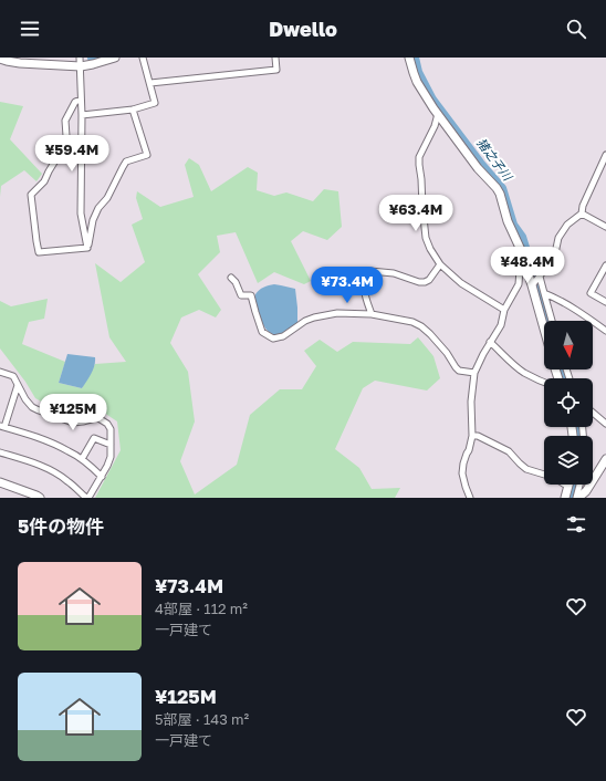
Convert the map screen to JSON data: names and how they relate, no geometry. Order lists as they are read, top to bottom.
{
  "water": ["猪之子川"],
  "north": "bottom",
  "page": {
    "header": "Dwello",
    "price": [
      "¥59.4M",
      "¥63.4M",
      "¥48.4M",
      "¥73.4M",
      "¥125M"
    ],
    "heading": "5件の物件",
    "list": [
      {
        "name": "¥73.4M",
        "note": "4部屋 · 112 m² · 一戸建て"
      },
      {
        "name": "¥125M",
        "note": "5部屋 · 143 m² · 一戸建て"
      }
    ]
  }
}
